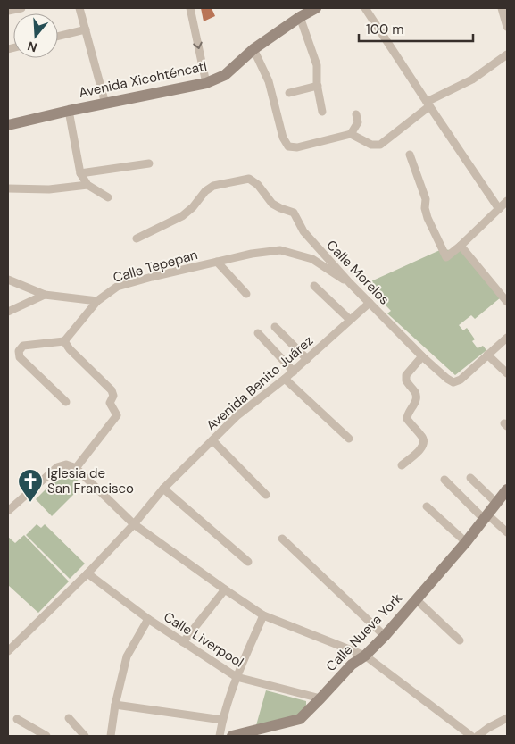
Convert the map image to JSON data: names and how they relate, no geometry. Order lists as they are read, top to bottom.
{
  "streets": {
    "street": [
      "Avenida Xicohténcatl",
      "Calle Tepepan",
      "Calle Morelos",
      "Avenida Benito Juárez",
      "Calle Nueva York",
      "Calle Liverpool"
    ]
  },
  "crossings": [
    ["Calle Tepepan", "Calle Morelos"],
    ["Calle Morelos", "Avenida Benito Juárez"],
    ["Avenida Benito Juárez", "Calle Liverpool"],
    ["Calle Nueva York", "Calle Liverpool"]
  ],
  "places": {
    "church": ["Iglesia de San Francisco"]
  },
  "scale_bar": "100 m",
  "north": "bottom"
}
